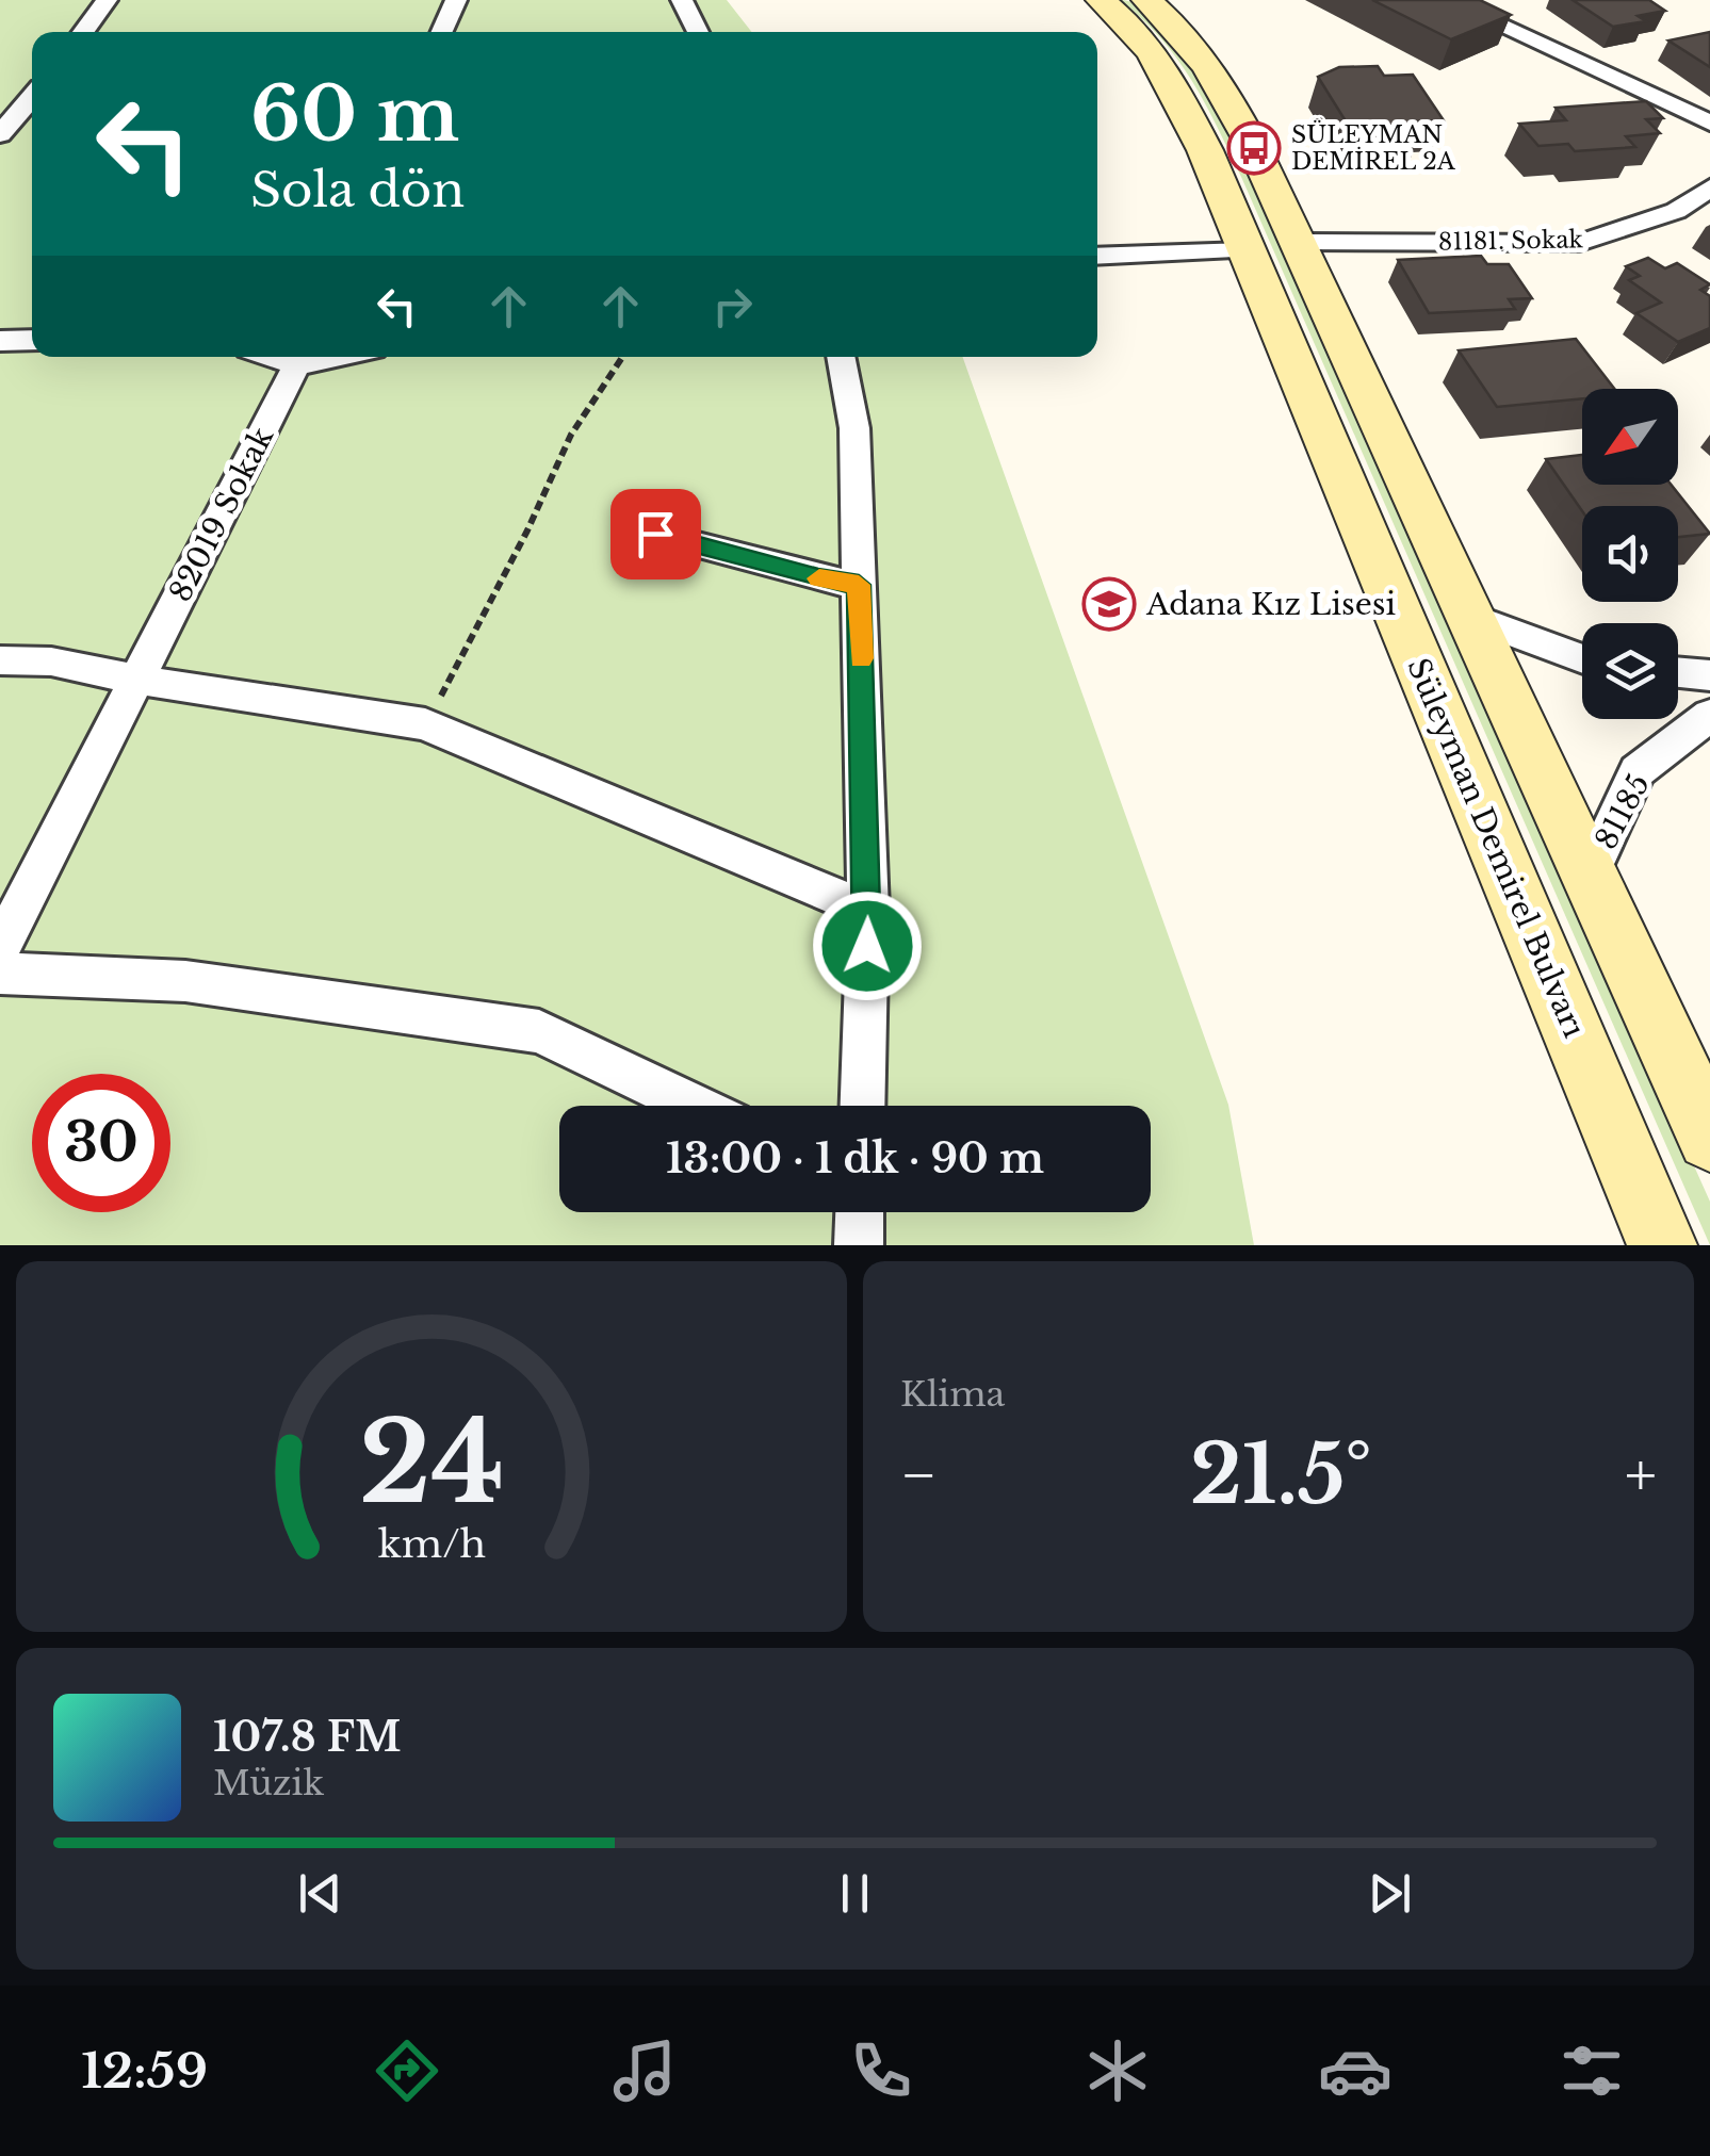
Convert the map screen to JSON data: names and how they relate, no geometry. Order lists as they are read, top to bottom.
{
  "streets": {
    "main road": ["Süleyman Demirel Bulvarı"],
    "street": ["81181. Sokak", "82019 Sokak", "81185"]
  },
  "places": {
    "bus stop": ["SÜLEYMAN DEMİREL 2A"],
    "school or university": ["Adana Kız Lisesi"]
  },
  "north": "bottom left",
  "page": {
    "turn": ["60 m", "Sola dön"],
    "limit": "30",
    "trip": "13:00 · 1 dk · 90 m",
    "tile": "Klima",
    "heat": ["−", "21.5°", "+"],
    "song": ["107.8 FM", "Müzik"],
    "tabs": "12:59",
    "gauge": ["24", "km/h"]
  }
}
